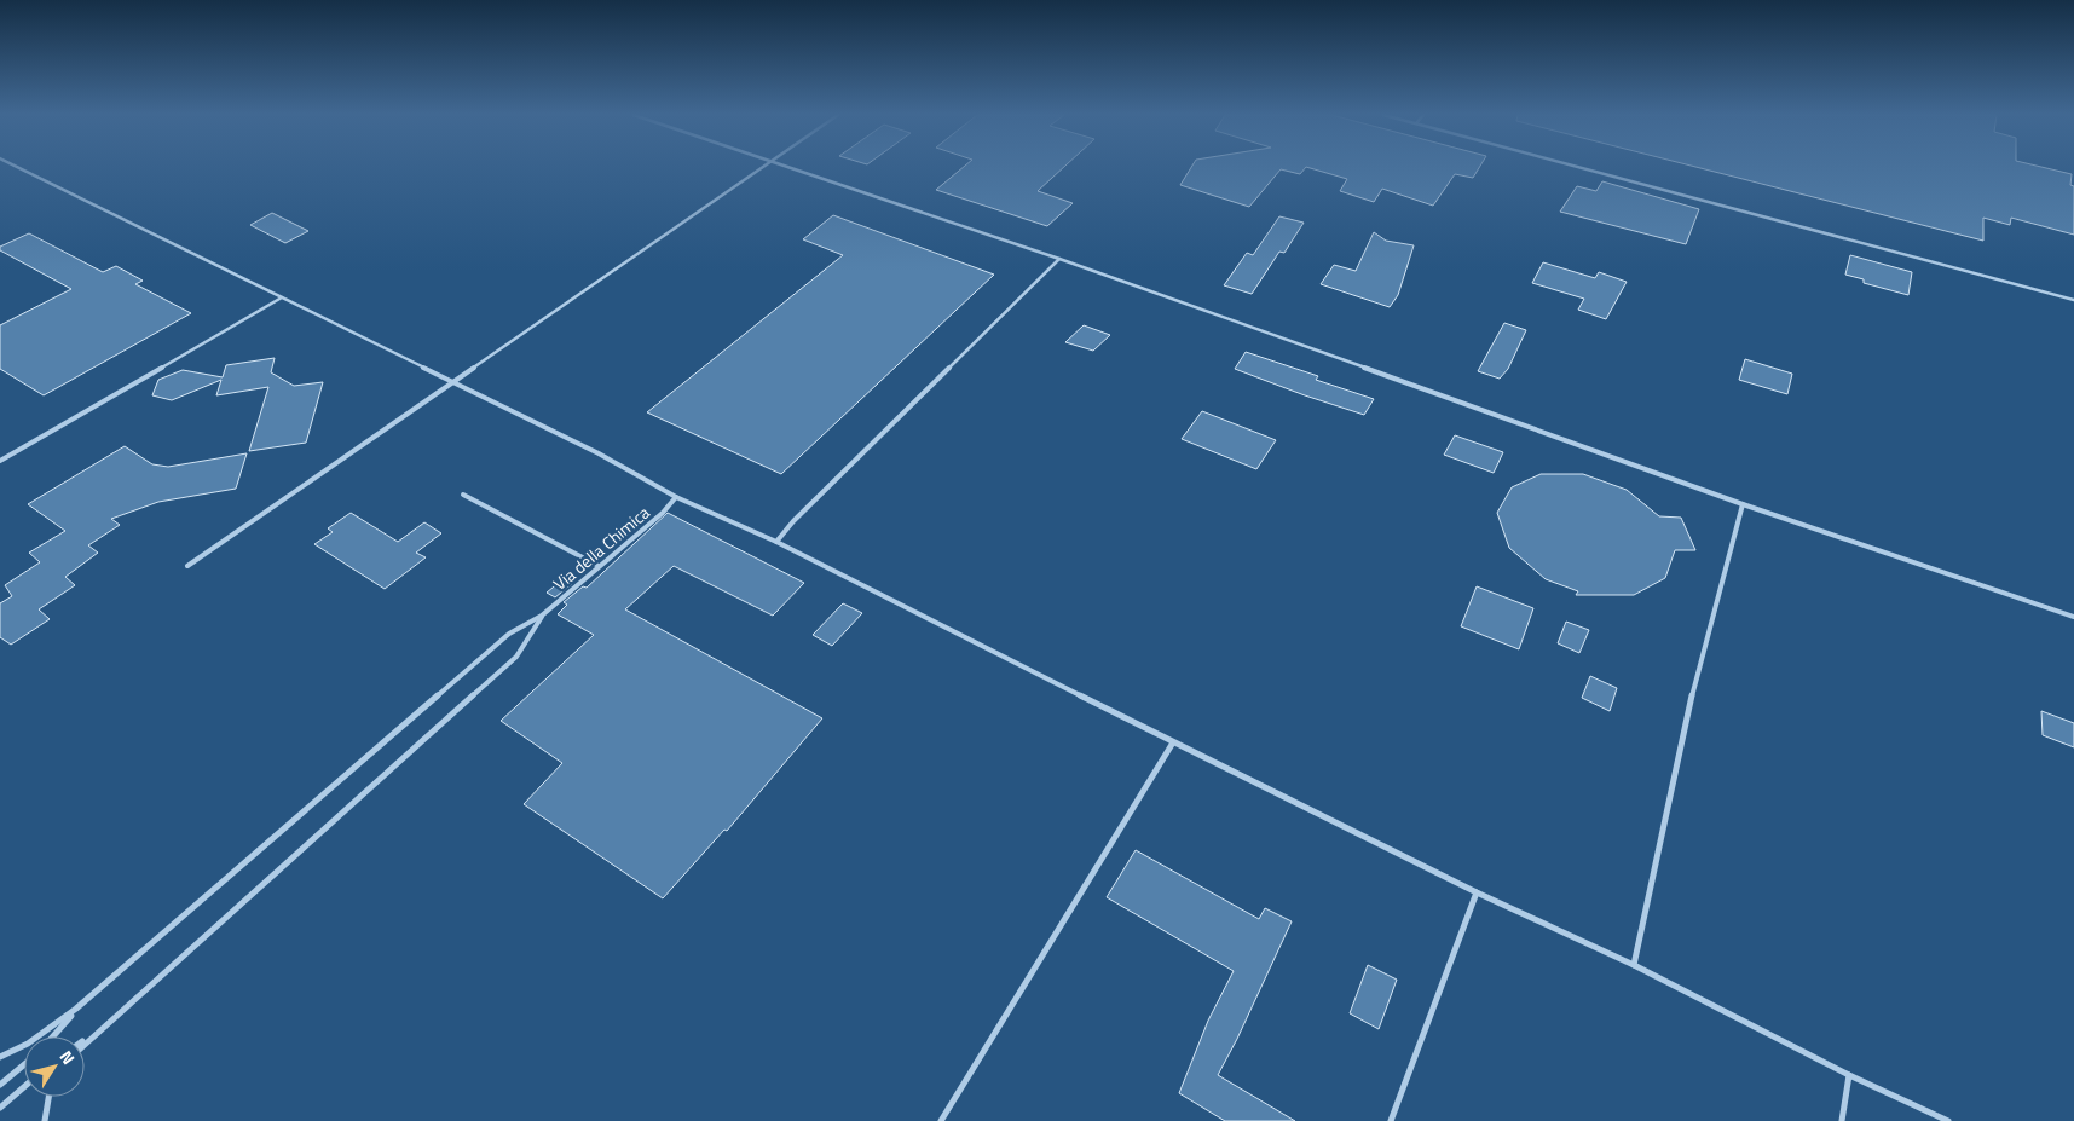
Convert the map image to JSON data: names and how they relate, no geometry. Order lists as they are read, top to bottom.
{
  "streets": {
    "lane": ["Via della Chimica"]
  },
  "north": "top right"
}
